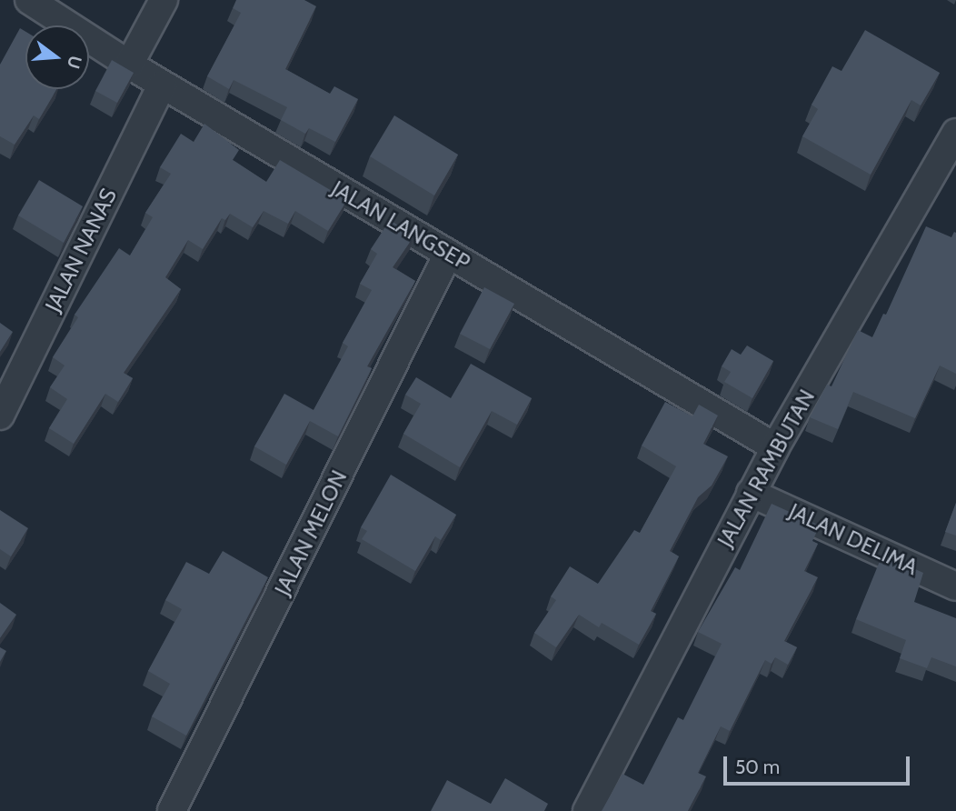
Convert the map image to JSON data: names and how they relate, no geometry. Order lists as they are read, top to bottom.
{
  "streets": {
    "street": [
      "JALAN LANGSEP",
      "JALAN NANAS",
      "JALAN RAMBUTAN",
      "JALAN MELON",
      "JALAN DELIMA"
    ]
  },
  "crossings": [
    ["JALAN LANGSEP", "JALAN NANAS"],
    ["JALAN LANGSEP", "JALAN RAMBUTAN"],
    ["JALAN LANGSEP", "JALAN MELON"],
    ["JALAN RAMBUTAN", "JALAN DELIMA"]
  ],
  "scale_bar": "50 m",
  "north": "right"
}
